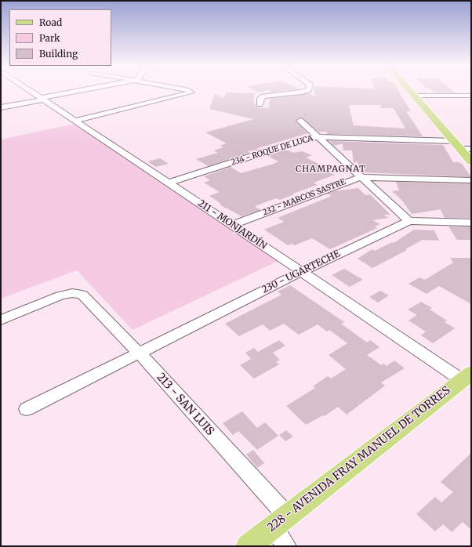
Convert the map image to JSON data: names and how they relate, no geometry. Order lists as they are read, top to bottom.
{
  "streets": {
    "main road": ["228 - AVENIDA FRAY MANUEL DE TORRES"],
    "street": [
      "234 - ROQUE DE LUCA",
      "232 - MARCOS SASTRE",
      "211 - MONJARDÍN",
      "230 - UGARTECHE",
      "213 - SAN LUIS"
    ]
  },
  "crossings": [
    ["234 - ROQUE DE LUCA", "211 - MONJARDÍN"],
    ["232 - MARCOS SASTRE", "211 - MONJARDÍN"],
    ["211 - MONJARDÍN", "230 - UGARTECHE"],
    ["211 - MONJARDÍN", "228 - AVENIDA FRAY MANUEL DE TORRES"],
    ["230 - UGARTECHE", "213 - SAN LUIS"],
    ["213 - SAN LUIS", "228 - AVENIDA FRAY MANUEL DE TORRES"]
  ],
  "districts": ["CHAMPAGNAT"],
  "legend": ["Road", "Park", "Building"]
}
